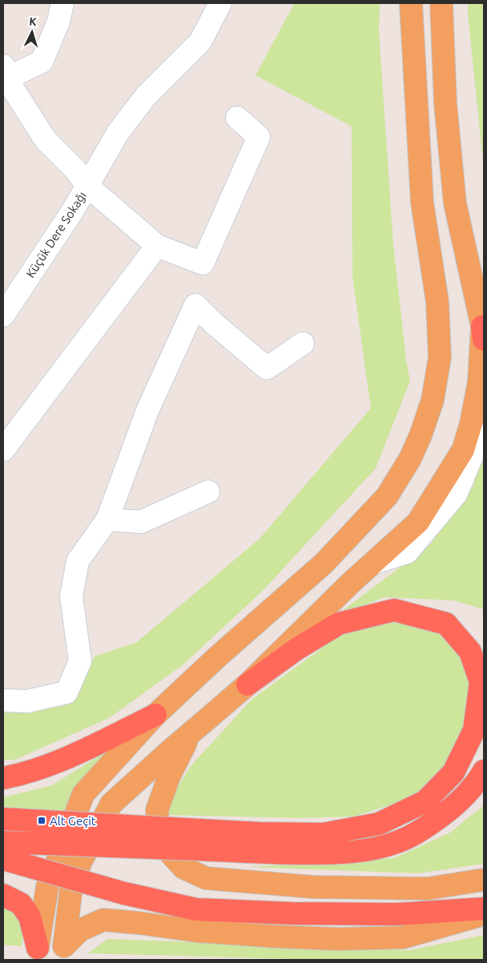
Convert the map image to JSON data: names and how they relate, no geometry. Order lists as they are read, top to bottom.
{
  "streets": {
    "street": ["Küçük Dere Sokağı"]
  },
  "places": {
    "transit": ["Alt Geçit"]
  },
  "north": "top"
}
